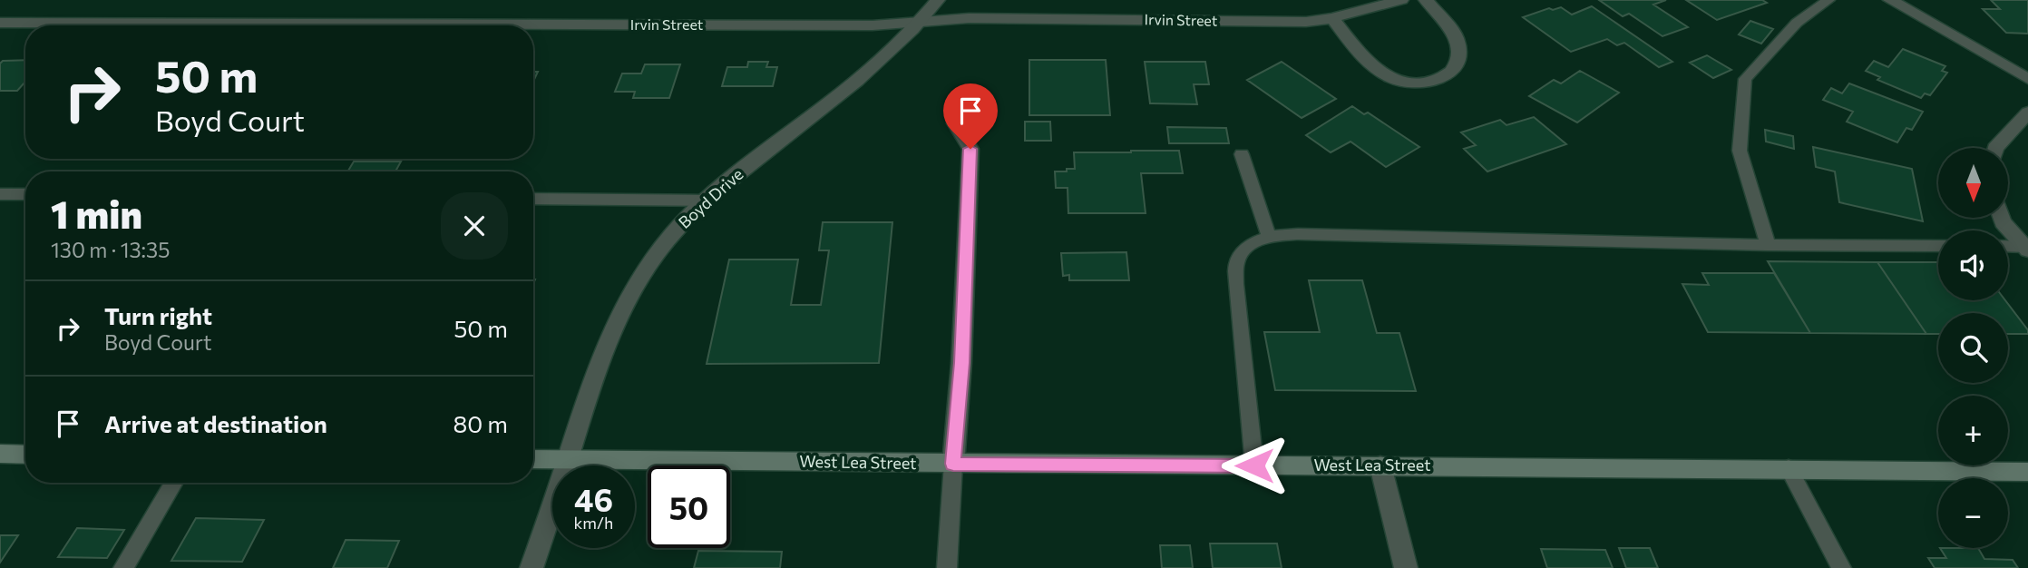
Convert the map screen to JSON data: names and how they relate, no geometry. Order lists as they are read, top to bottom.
{
  "streets": {
    "main road": ["West Lea Street"],
    "street": ["Irvin Street", "Boyd Drive"]
  },
  "crossings": [
    ["Irvin Street", "Boyd Drive"],
    ["Boyd Drive", "West Lea Street"]
  ],
  "north": "bottom",
  "page": {
    "turn": ["50 m", "Boyd Court"],
    "map_buttons": ["+", "−"],
    "heading": ["1 min", "130 m · 13:35"],
    "list": [
      {
        "name": "Turn right",
        "note": "Boyd Court",
        "value": "50 m"
      },
      {
        "name": "Arrive at destination",
        "value": "80 m"
      }
    ],
    "speed": "46 km/h",
    "limit": "50"
  }
}
